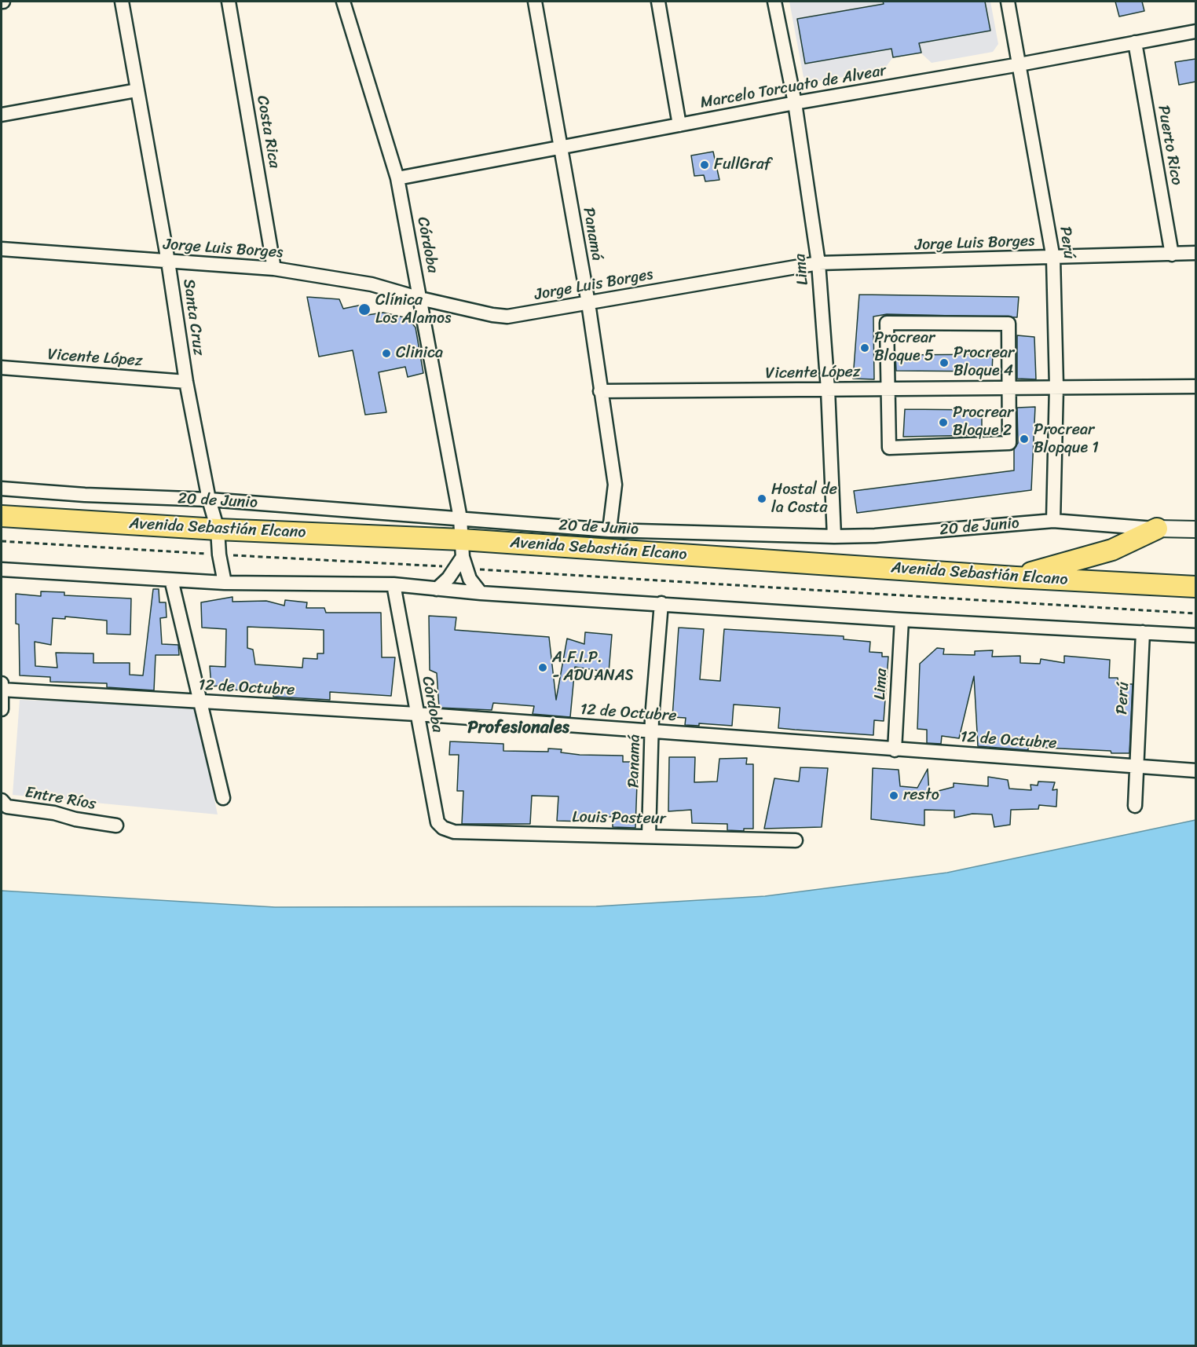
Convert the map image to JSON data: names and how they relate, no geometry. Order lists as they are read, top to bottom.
{
  "streets": {
    "main road": ["Avenida Sebastián Elcano"],
    "street": [
      "Marcelo Torcuato de Alvear",
      "Costa Rica",
      "Puerto Rico",
      "Panamá",
      "Perú",
      "Jorge Luis Borges",
      "Córdoba",
      "Lima",
      "Santa Cruz",
      "Vicente López",
      "20 de Junio",
      "12 de Octubre",
      "Entre Ríos",
      "Louis Pasteur"
    ]
  },
  "crossings": [
    ["Marcelo Torcuato de Alvear", "Puerto Rico"],
    ["Marcelo Torcuato de Alvear", "Panamá"],
    ["Marcelo Torcuato de Alvear", "Perú"],
    ["Marcelo Torcuato de Alvear", "Córdoba"],
    ["Marcelo Torcuato de Alvear", "Lima"],
    ["Costa Rica", "Jorge Luis Borges"],
    ["Puerto Rico", "Jorge Luis Borges"],
    ["Panamá", "Jorge Luis Borges"],
    ["Panamá", "Vicente López"],
    ["Panamá", "20 de Junio"],
    ["Panamá", "12 de Octubre"],
    ["Panamá", "Louis Pasteur"],
    ["Perú", "Jorge Luis Borges"],
    ["Perú", "Vicente López"],
    ["Perú", "20 de Junio"],
    ["Perú", "12 de Octubre"],
    ["Jorge Luis Borges", "Córdoba"],
    ["Jorge Luis Borges", "Lima"],
    ["Jorge Luis Borges", "Santa Cruz"],
    ["Córdoba", "20 de Junio"],
    ["Córdoba", "Avenida Sebastián Elcano"],
    ["Córdoba", "12 de Octubre"],
    ["Córdoba", "Louis Pasteur"],
    ["Lima", "Vicente López"],
    ["Lima", "20 de Junio"],
    ["Lima", "12 de Octubre"],
    ["Santa Cruz", "Vicente López"],
    ["Santa Cruz", "20 de Junio"],
    ["Santa Cruz", "Avenida Sebastián Elcano"]
  ],
  "districts": ["Profesionales"],
  "places": [
    "FullGraf",
    "Clínica Los Alamos",
    "Procrear Bloque 5",
    "Clinica",
    "Procrear Bloque 4",
    "Procrear Bloque 2",
    "Procrear Blopque 1",
    "Hostal de la Costa",
    "A.F.I.P. - ADUANAS",
    "resto"
  ]
}
